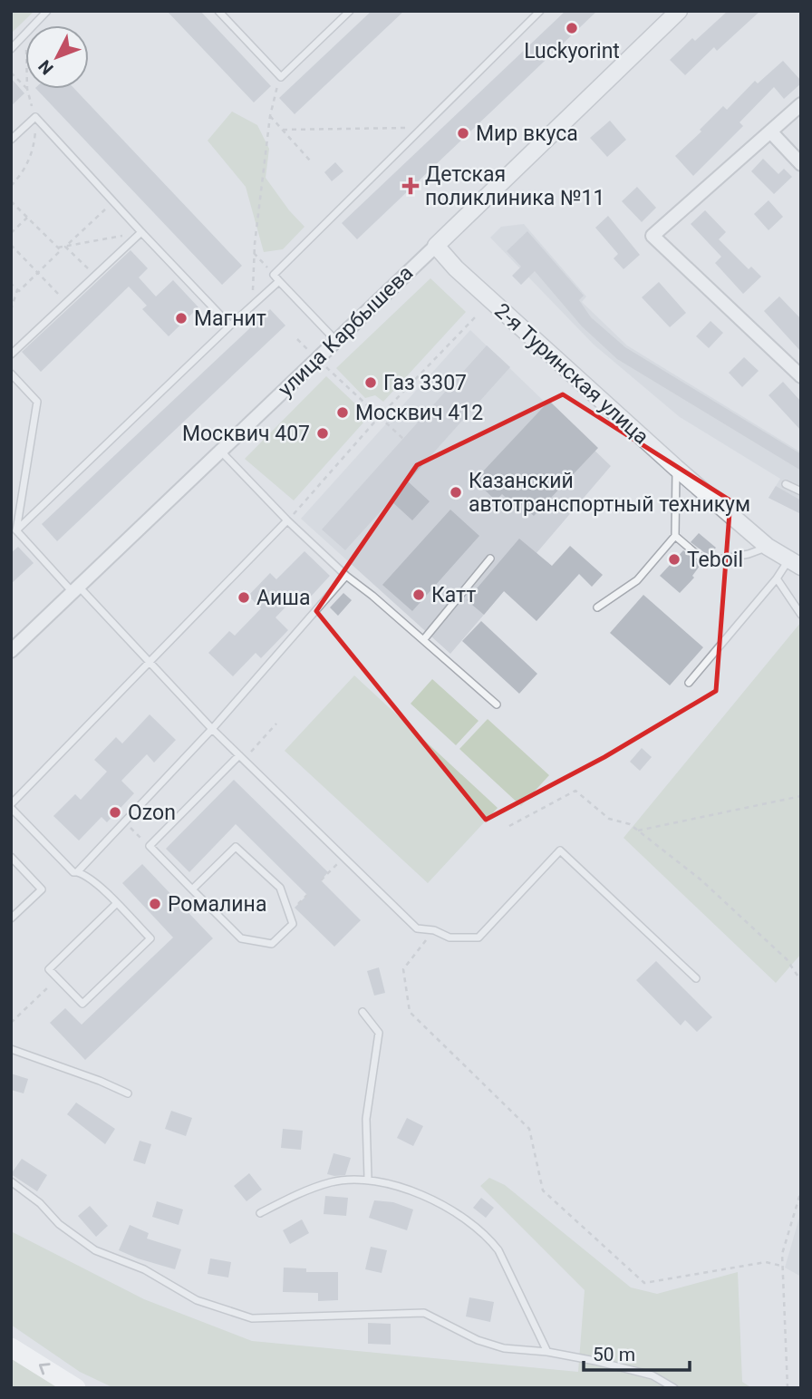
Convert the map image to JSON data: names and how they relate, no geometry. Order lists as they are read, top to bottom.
{
  "streets": {
    "street": ["улица Карбышева", "2-я Туринская улица"]
  },
  "crossings": [
    ["улица Карбышева", "2-я Туринская улица"]
  ],
  "places": {
    "other": [
      "Luckyorint",
      "Мир вкуса",
      "Магнит",
      "Газ 3307",
      "Москвич 412",
      "Москвич 407",
      "Казанский автотранспортный техникум",
      "Teboil",
      "Катт",
      "Аиша",
      "Ozon",
      "Ромалина"
    ],
    "health": ["Детская поликлиника №11"]
  },
  "scale_bar": "50 m",
  "north": "bottom left"
}
